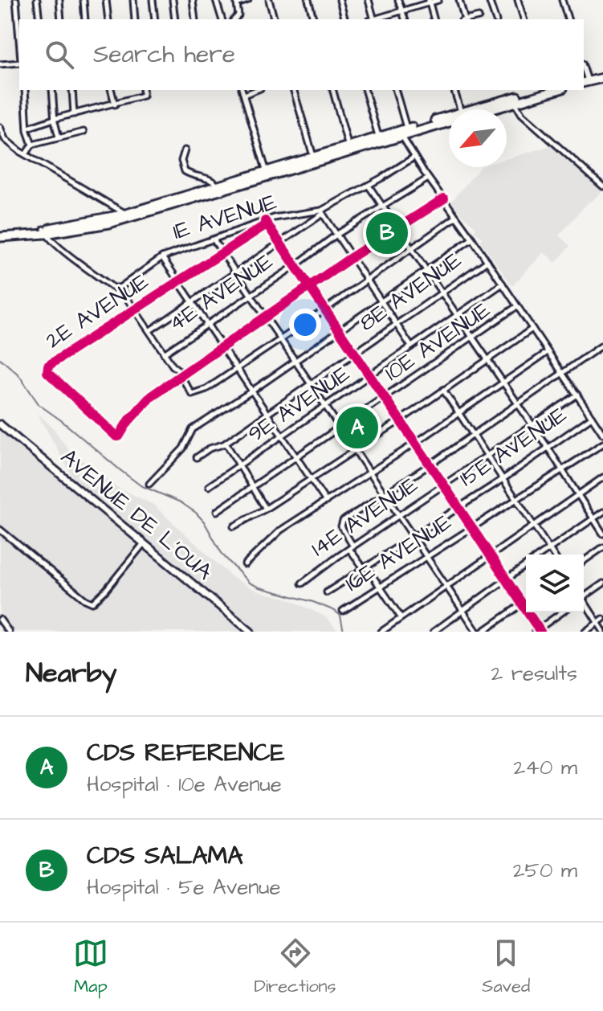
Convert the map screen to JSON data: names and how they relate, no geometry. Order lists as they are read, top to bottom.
{
  "streets": {
    "main road": ["AVENUE DE L'OUA"],
    "street": [
      "1E AVENUE",
      "8E AVENUE",
      "4E AVENUE",
      "2E AVENUE",
      "10E AVENUE",
      "9E AVENUE",
      "15E AVENUE",
      "14E AVENUE",
      "16E AVENUE"
    ]
  },
  "crossings": [
    ["1E AVENUE", "2E AVENUE"]
  ],
  "north": "bottom left",
  "page": {
    "search": "Search here",
    "pins": ["B", "A"],
    "heading": ["Nearby", "2 results"],
    "list": [
      {
        "mark": "A",
        "name": "CDS REFERENCE",
        "note": "Hospital · 10e Avenue",
        "value": "240 m"
      },
      {
        "mark": "B",
        "name": "CDS SALAMA",
        "note": "Hospital · 5e Avenue",
        "value": "250 m"
      }
    ],
    "nav": ["Map", "Directions", "Saved"]
  }
}
